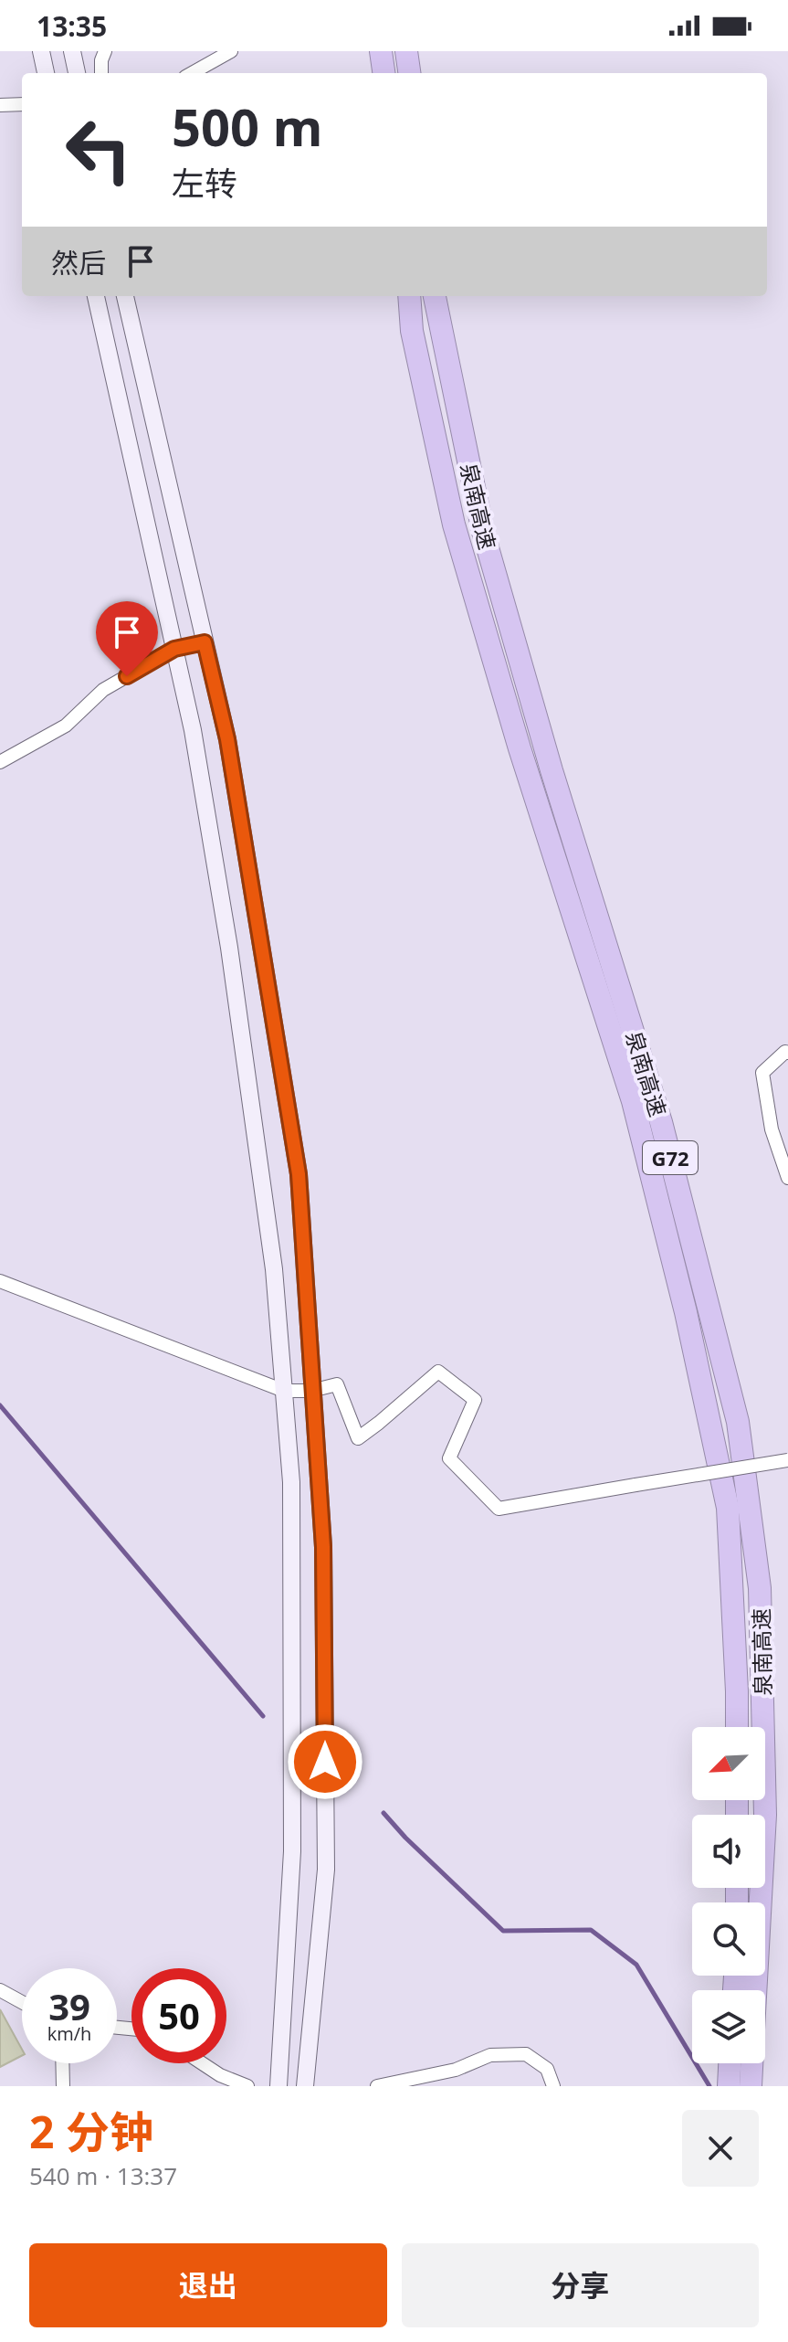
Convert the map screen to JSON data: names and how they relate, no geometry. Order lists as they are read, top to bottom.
{
  "streets": {
    "highway": ["泉南高速", "G72"]
  },
  "north": "bottom left",
  "page": {
    "status": "13:35",
    "turn": ["500 m", "左转"],
    "then": "然后",
    "speed": "39 km/h",
    "limit": "50",
    "heading": ["2 分钟", "540 m · 13:37"],
    "buttons": ["退出", "分享"]
  }
}
